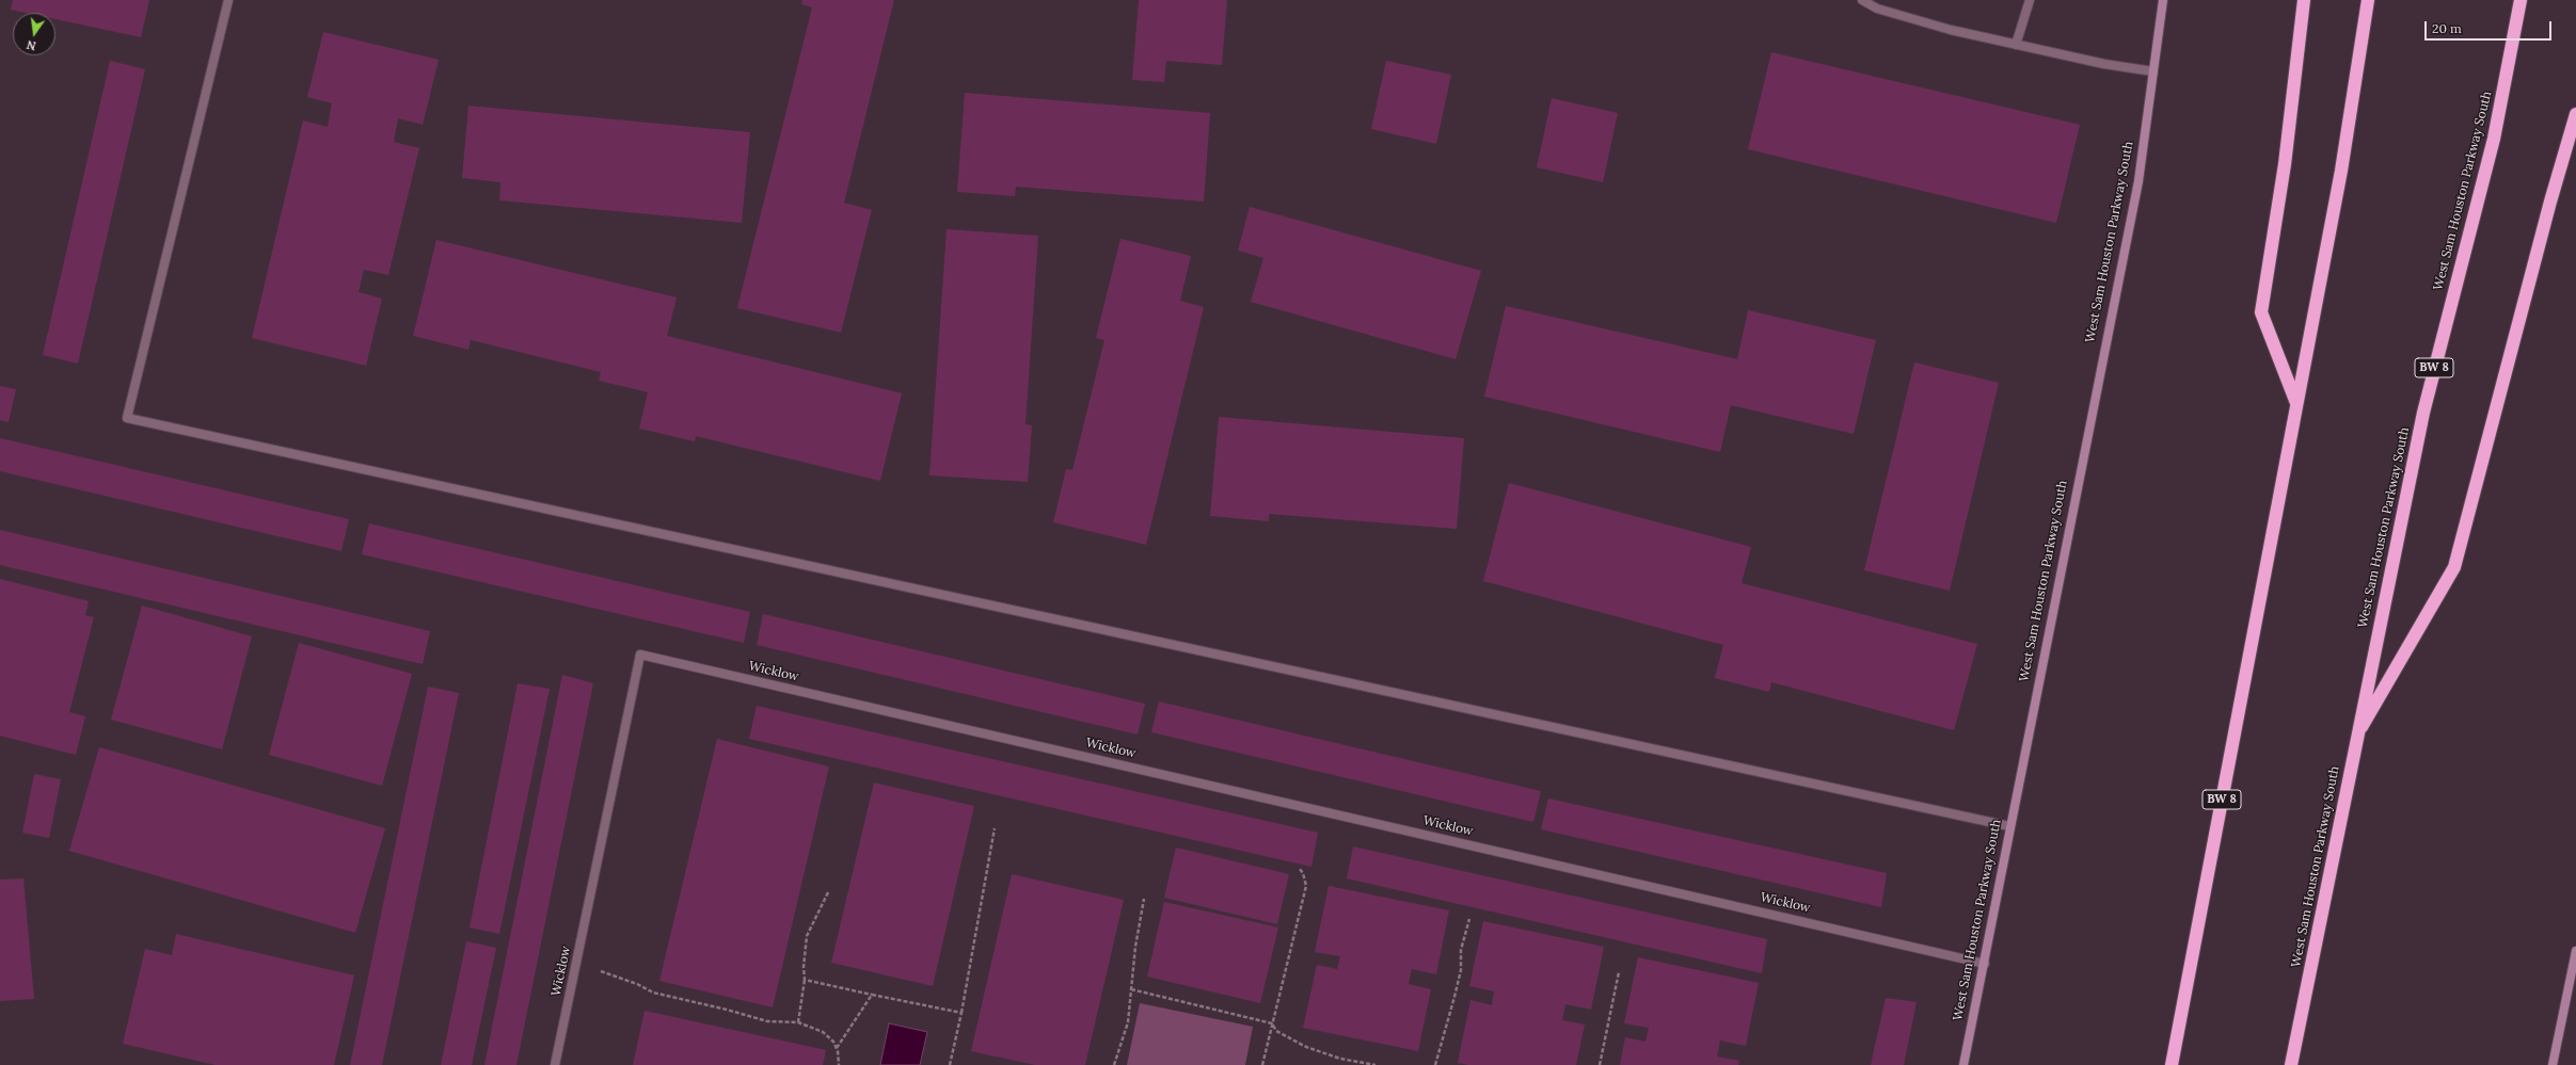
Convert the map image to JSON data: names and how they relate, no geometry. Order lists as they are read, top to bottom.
{
  "streets": {
    "highway": ["West Sam Houston Parkway South", "BW 8"],
    "street": ["Wicklow"]
  },
  "crossings": [
    ["West Sam Houston Parkway South", "Wicklow"]
  ],
  "scale_bar": "20 m",
  "north": "bottom"
}
